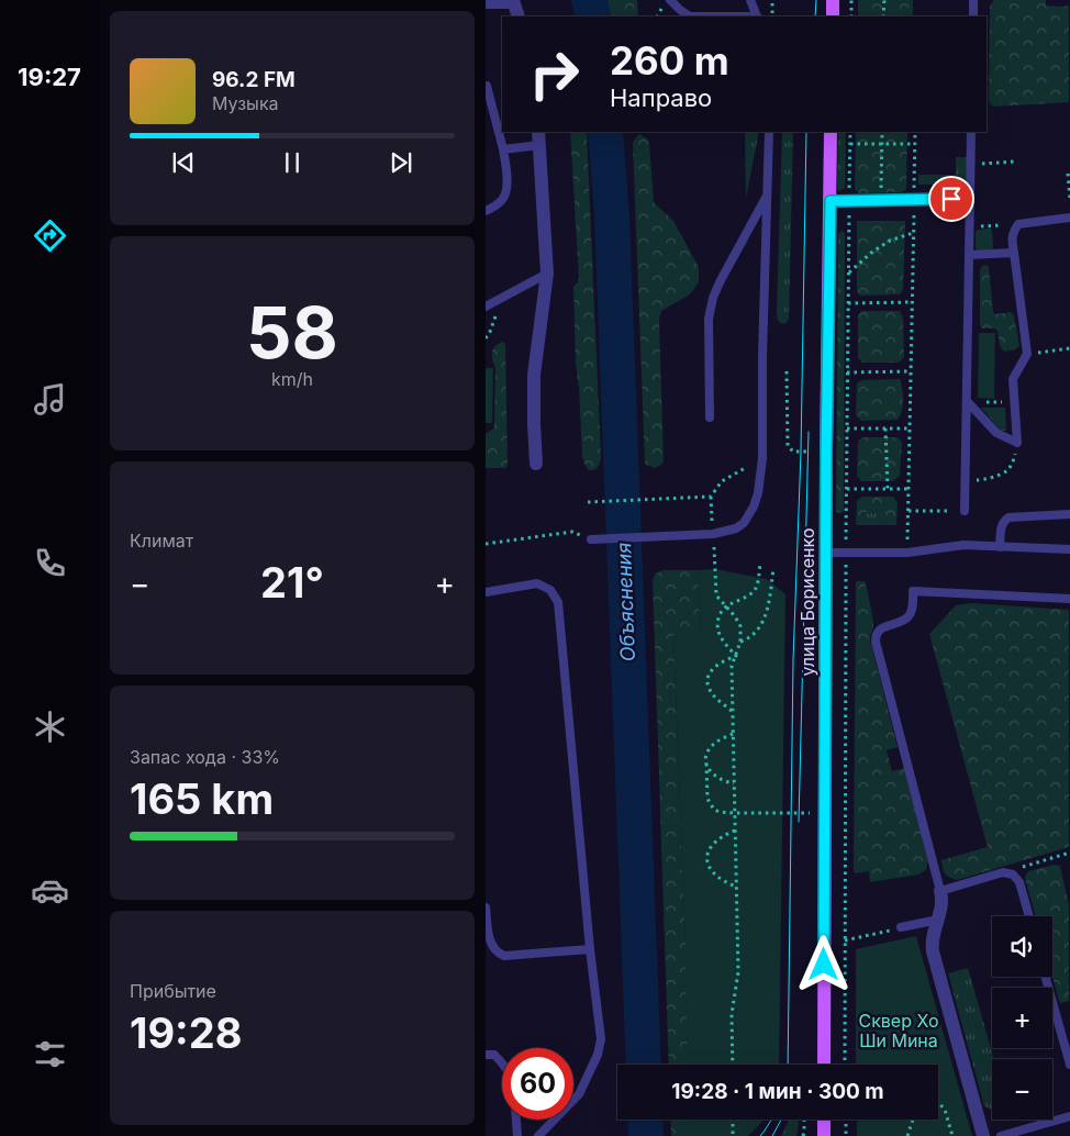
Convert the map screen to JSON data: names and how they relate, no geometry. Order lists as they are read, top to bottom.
{
  "streets": {
    "main road": ["улица Борисенко"]
  },
  "water": ["Объяснения"],
  "parks": ["Сквер Хо Ши Мина"],
  "page": {
    "tabs": "19:27",
    "turn": ["260 m", "Направо"],
    "song": ["96.2 FM", "Музыка"],
    "tile": [
      ["58", "km/h"],
      "Климат",
      ["Запас хода · 33%", "165 km"],
      ["Прибытие", "19:28"]
    ],
    "heat": ["−", "21°", "+"],
    "map_buttons": ["+", "−"],
    "limit": "60",
    "trip": "19:28 · 1 мин · 300 m"
  }
}
